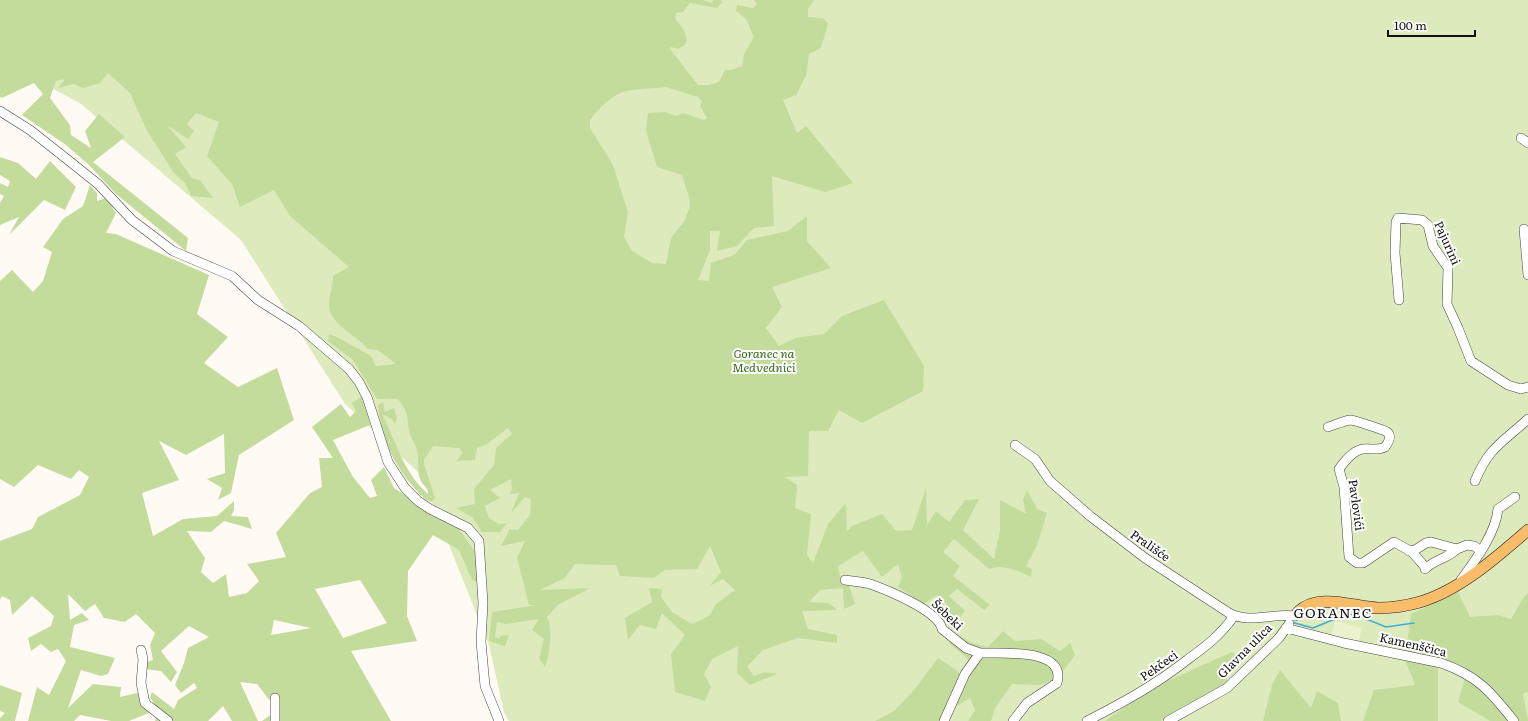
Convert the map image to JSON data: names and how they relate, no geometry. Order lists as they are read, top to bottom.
{
  "streets": {
    "main road": ["Glavna ulica"],
    "street": [
      "Pajurini",
      "Pavlovići",
      "Prališće",
      "Šebeki",
      "Kamenščica",
      "Pekčeci"
    ]
  },
  "crossings": [
    ["Prališće", "Kamenščica"],
    ["Prališće", "Glavna ulica"],
    ["Prališće", "Pekčeci"],
    ["Kamenščica", "Glavna ulica"]
  ],
  "districts": ["GORANEC"],
  "parks": ["Goranec na Medvednici"],
  "scale_bar": "100 m"
}
